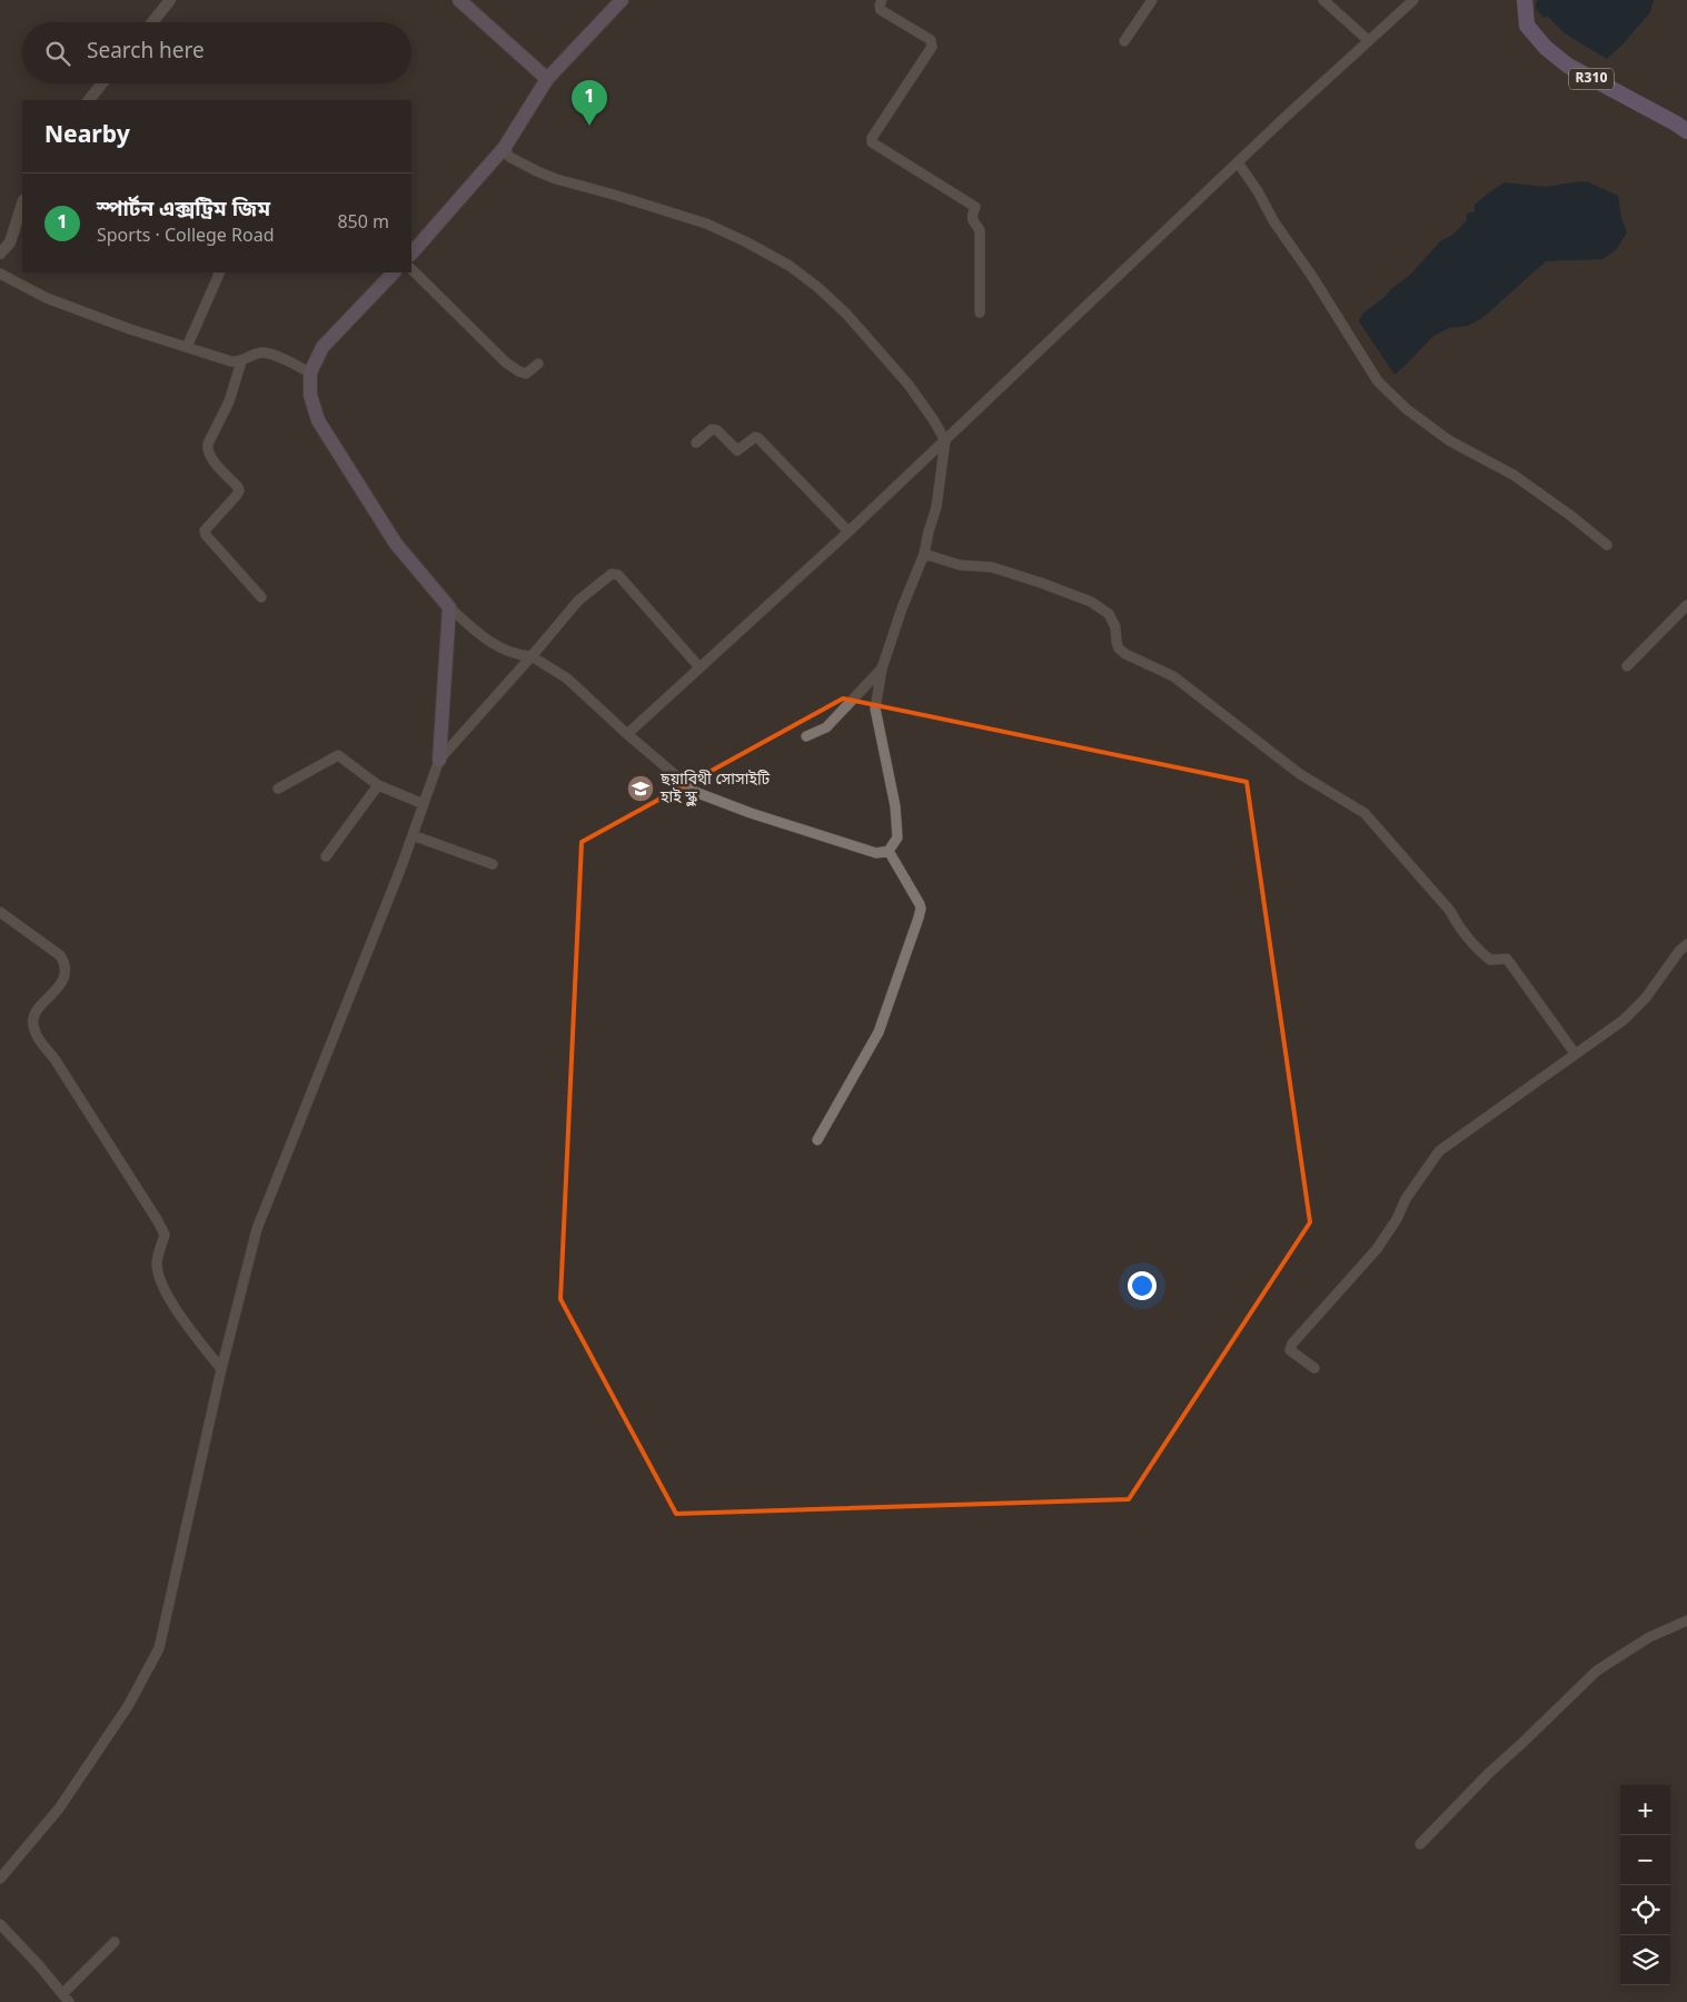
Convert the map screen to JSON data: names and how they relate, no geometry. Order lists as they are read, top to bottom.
{
  "streets": {
    "main road": ["R310"]
  },
  "places": {
    "school or university": ["ছয়াবিথী সোসাইটি হাই স্কুল"]
  },
  "page": {
    "search": "Search here",
    "pins": "1",
    "heading": "Nearby",
    "list": [
      {
        "mark": "1",
        "name": "স্পার্টন এক্সট্রিম জিম",
        "note": "Sports · College Road",
        "value": "850 m"
      }
    ],
    "map_buttons": ["+", "−"]
  }
}
